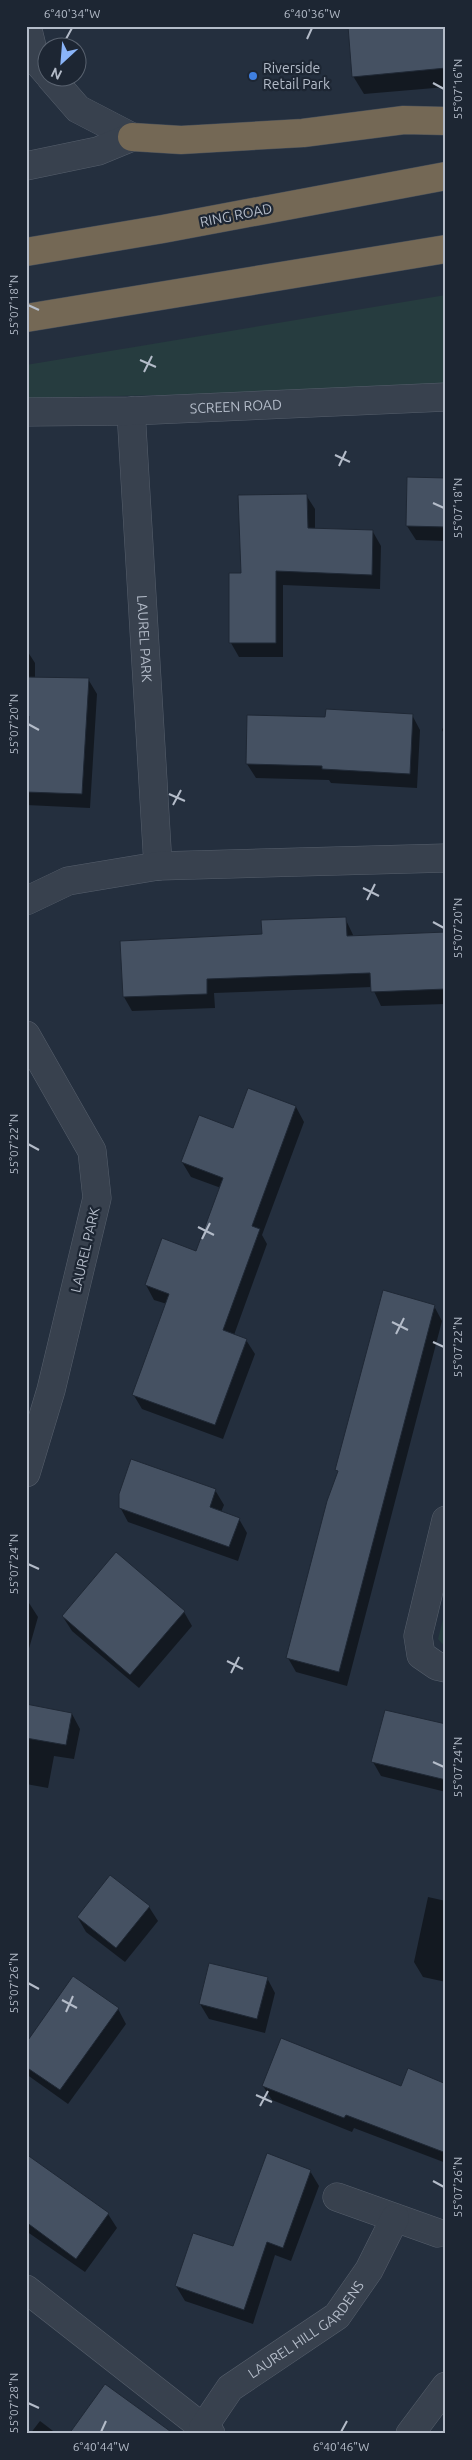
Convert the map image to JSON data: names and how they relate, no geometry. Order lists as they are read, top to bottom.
{
  "streets": {
    "highway": ["RING ROAD"],
    "street": ["SCREEN ROAD", "LAUREL PARK", "LAUREL HILL GARDENS"]
  },
  "crossings": [
    ["SCREEN ROAD", "LAUREL PARK"]
  ],
  "places": ["Riverside Retail Park"],
  "north": "bottom left",
  "coordinates": [
    "6°40'34\"W",
    "6°40'36\"W",
    "55°07'16\"N",
    "55°07'18\"N",
    "55°07'20\"N",
    "55°07'22\"N",
    "55°07'24\"N",
    "55°07'26\"N",
    "55°07'28\"N",
    "6°40'44\"W",
    "6°40'46\"W"
  ]
}
